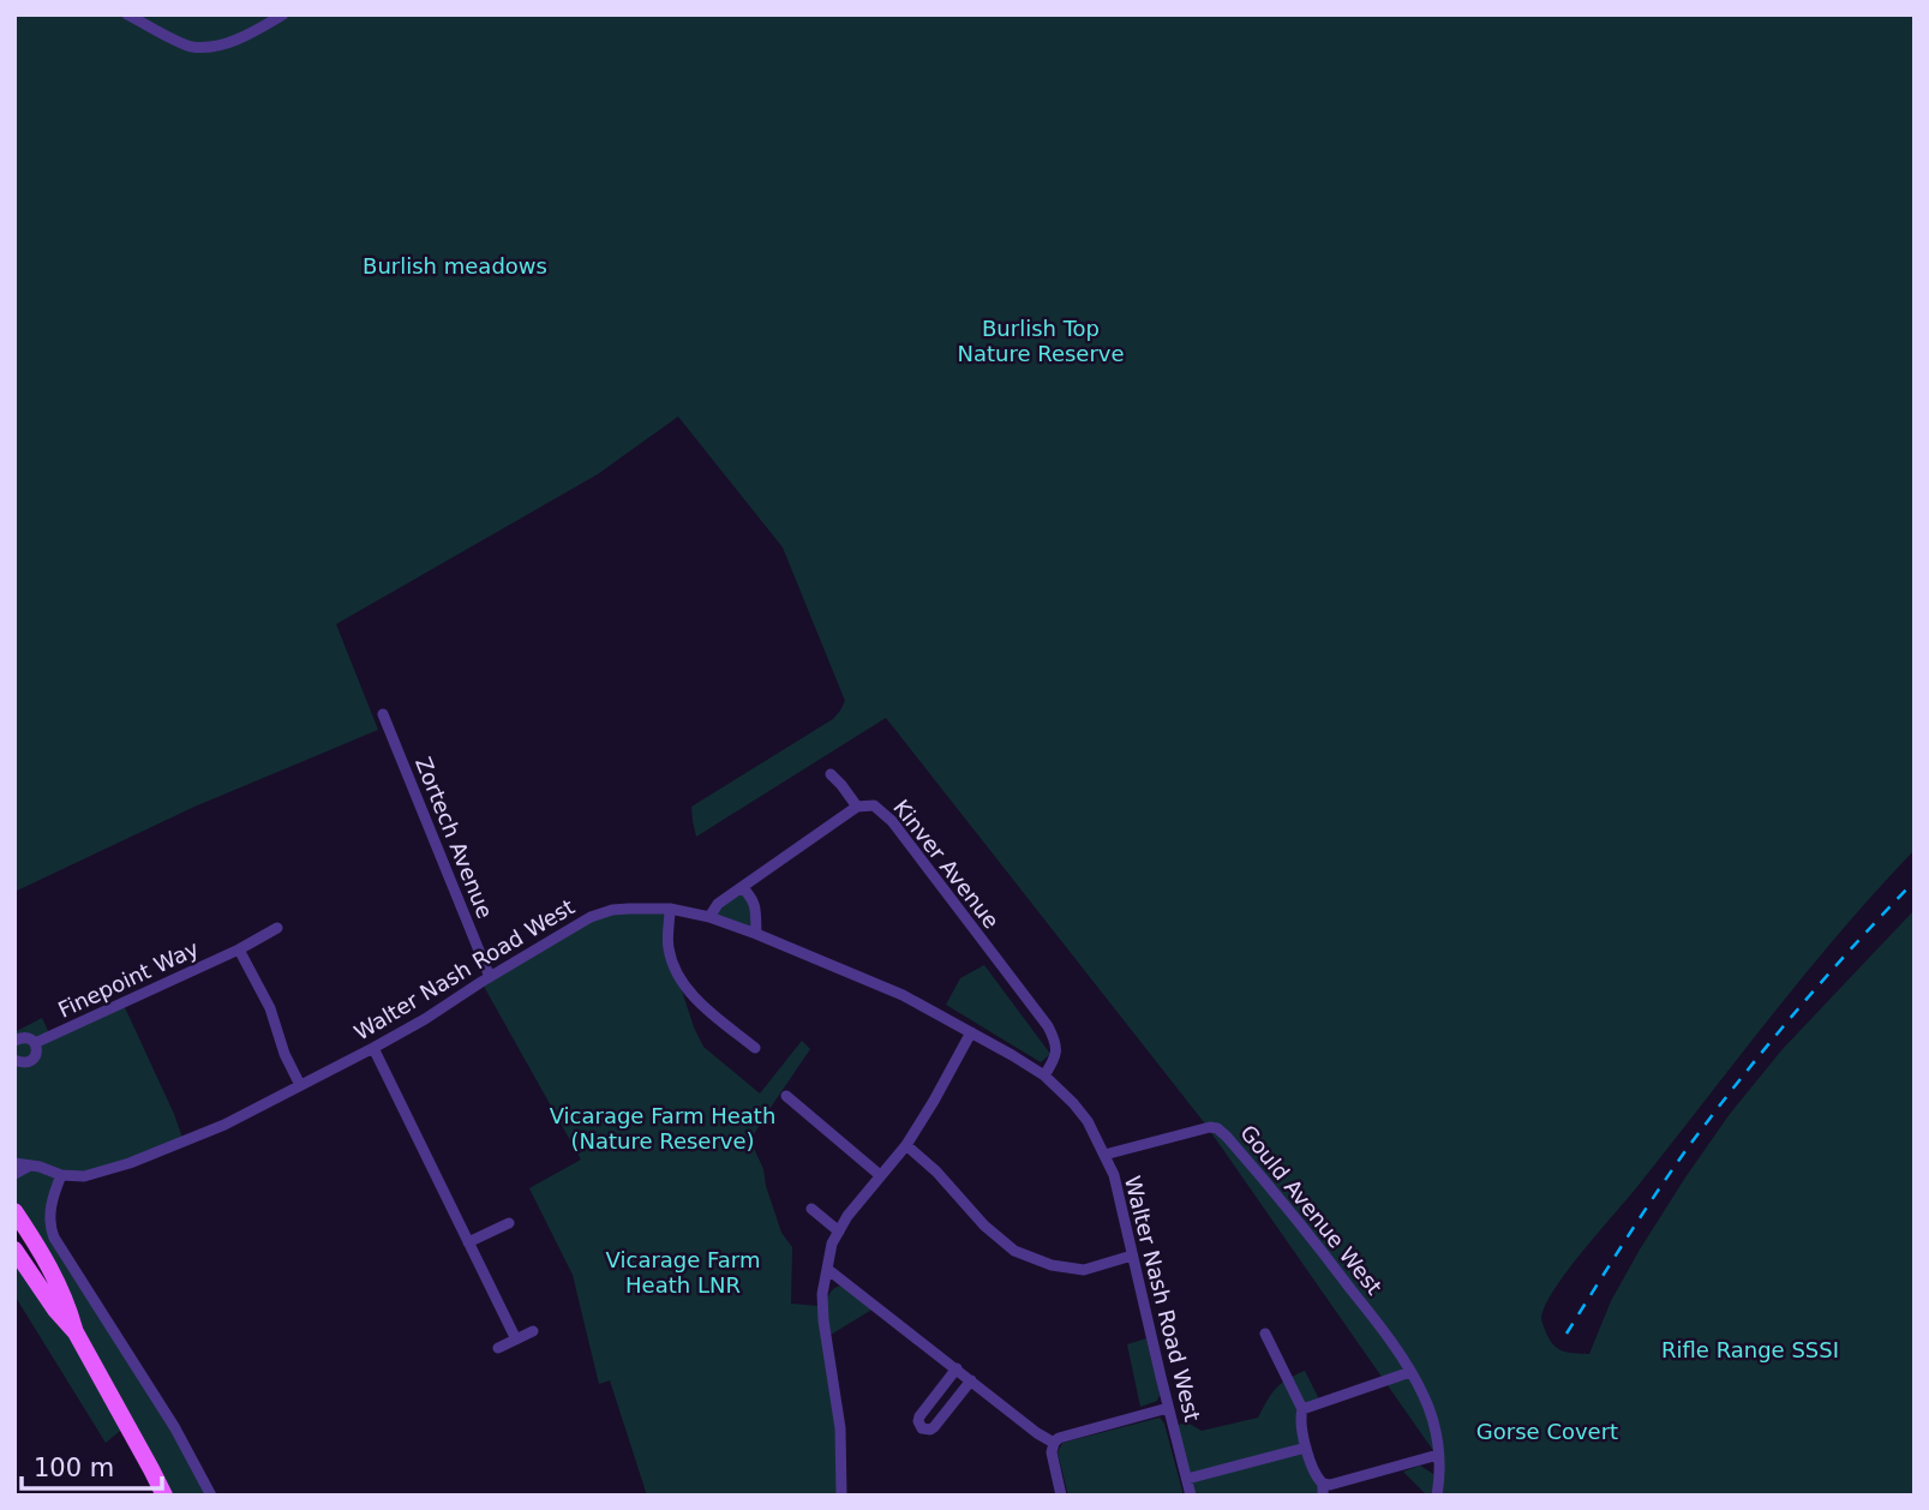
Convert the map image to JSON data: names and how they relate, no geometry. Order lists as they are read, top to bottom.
{
  "streets": {
    "street": [
      "Zortech Avenue",
      "Kinver Avenue",
      "Walter Nash Road West",
      "Finepoint Way",
      "Gould Avenue West"
    ]
  },
  "crossings": [
    ["Zortech Avenue", "Walter Nash Road West"],
    ["Kinver Avenue", "Walter Nash Road West"],
    ["Walter Nash Road West", "Gould Avenue West"]
  ],
  "parks": [
    "Burlish meadows",
    "Burlish Top Nature Reserve",
    "Vicarage Farm Heath (Nature Reserve)",
    "Vicarage Farm Heath LNR",
    "Rifle Range SSSI",
    "Gorse Covert"
  ],
  "scale_bar": "100 m"
}
